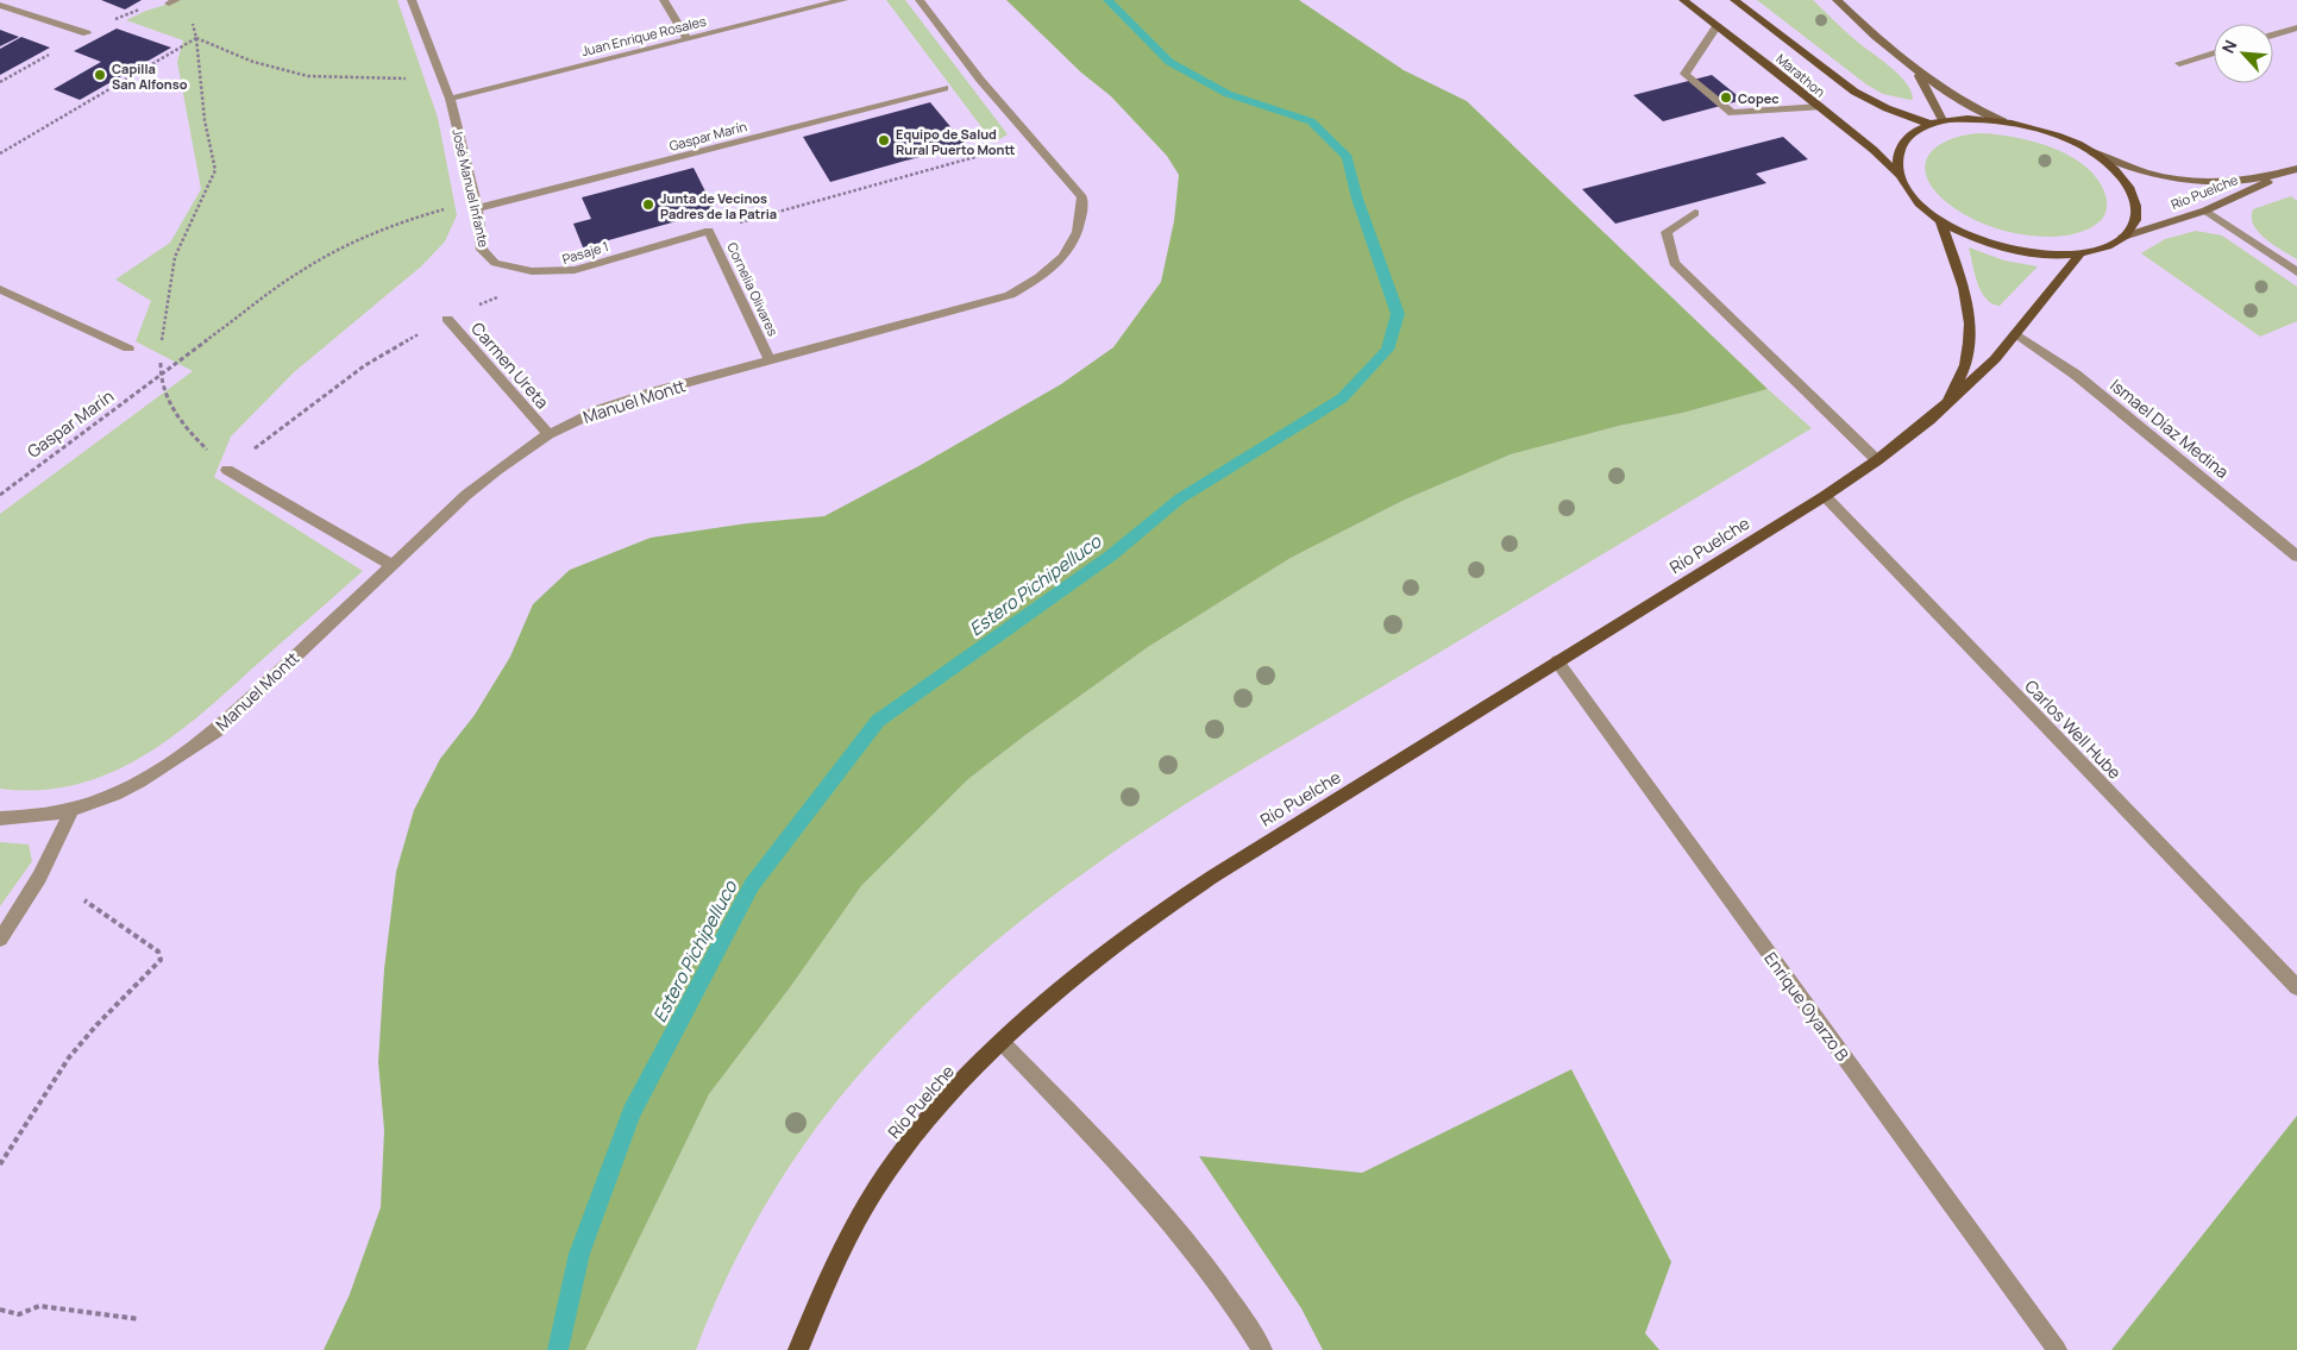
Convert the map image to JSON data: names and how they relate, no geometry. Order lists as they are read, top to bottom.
{
  "streets": {
    "main road": ["Marathon", "Río Puelche"],
    "street": [
      "Juan Enrique Rosales",
      "Gaspar Marín",
      "José Manuel Infante",
      "Pasaje 1",
      "Cornelia Olivares",
      "Carmen Ureta",
      "Manuel Montt",
      "Ismael Díaz Medina",
      "Carlos Well Hube",
      "Enrique Oyarzo B"
    ]
  },
  "crossings": [
    ["Juan Enrique Rosales", "José Manuel Infante"],
    ["Marathon", "Río Puelche"],
    ["Gaspar Marín", "José Manuel Infante"],
    ["José Manuel Infante", "Pasaje 1"],
    ["Río Puelche", "Ismael Díaz Medina"],
    ["Río Puelche", "Carlos Well Hube"],
    ["Río Puelche", "Enrique Oyarzo B"],
    ["Pasaje 1", "Cornelia Olivares"],
    ["Cornelia Olivares", "Manuel Montt"],
    ["Carmen Ureta", "Manuel Montt"]
  ],
  "water": ["Estero Pichipelluco"],
  "places": [
    "Capilla San Alfonso",
    "Copec",
    "Equipo de Salud Rural Puerto Montt",
    "Junta de Vecinos Padres de la Patria"
  ],
  "north": "top left"
}
